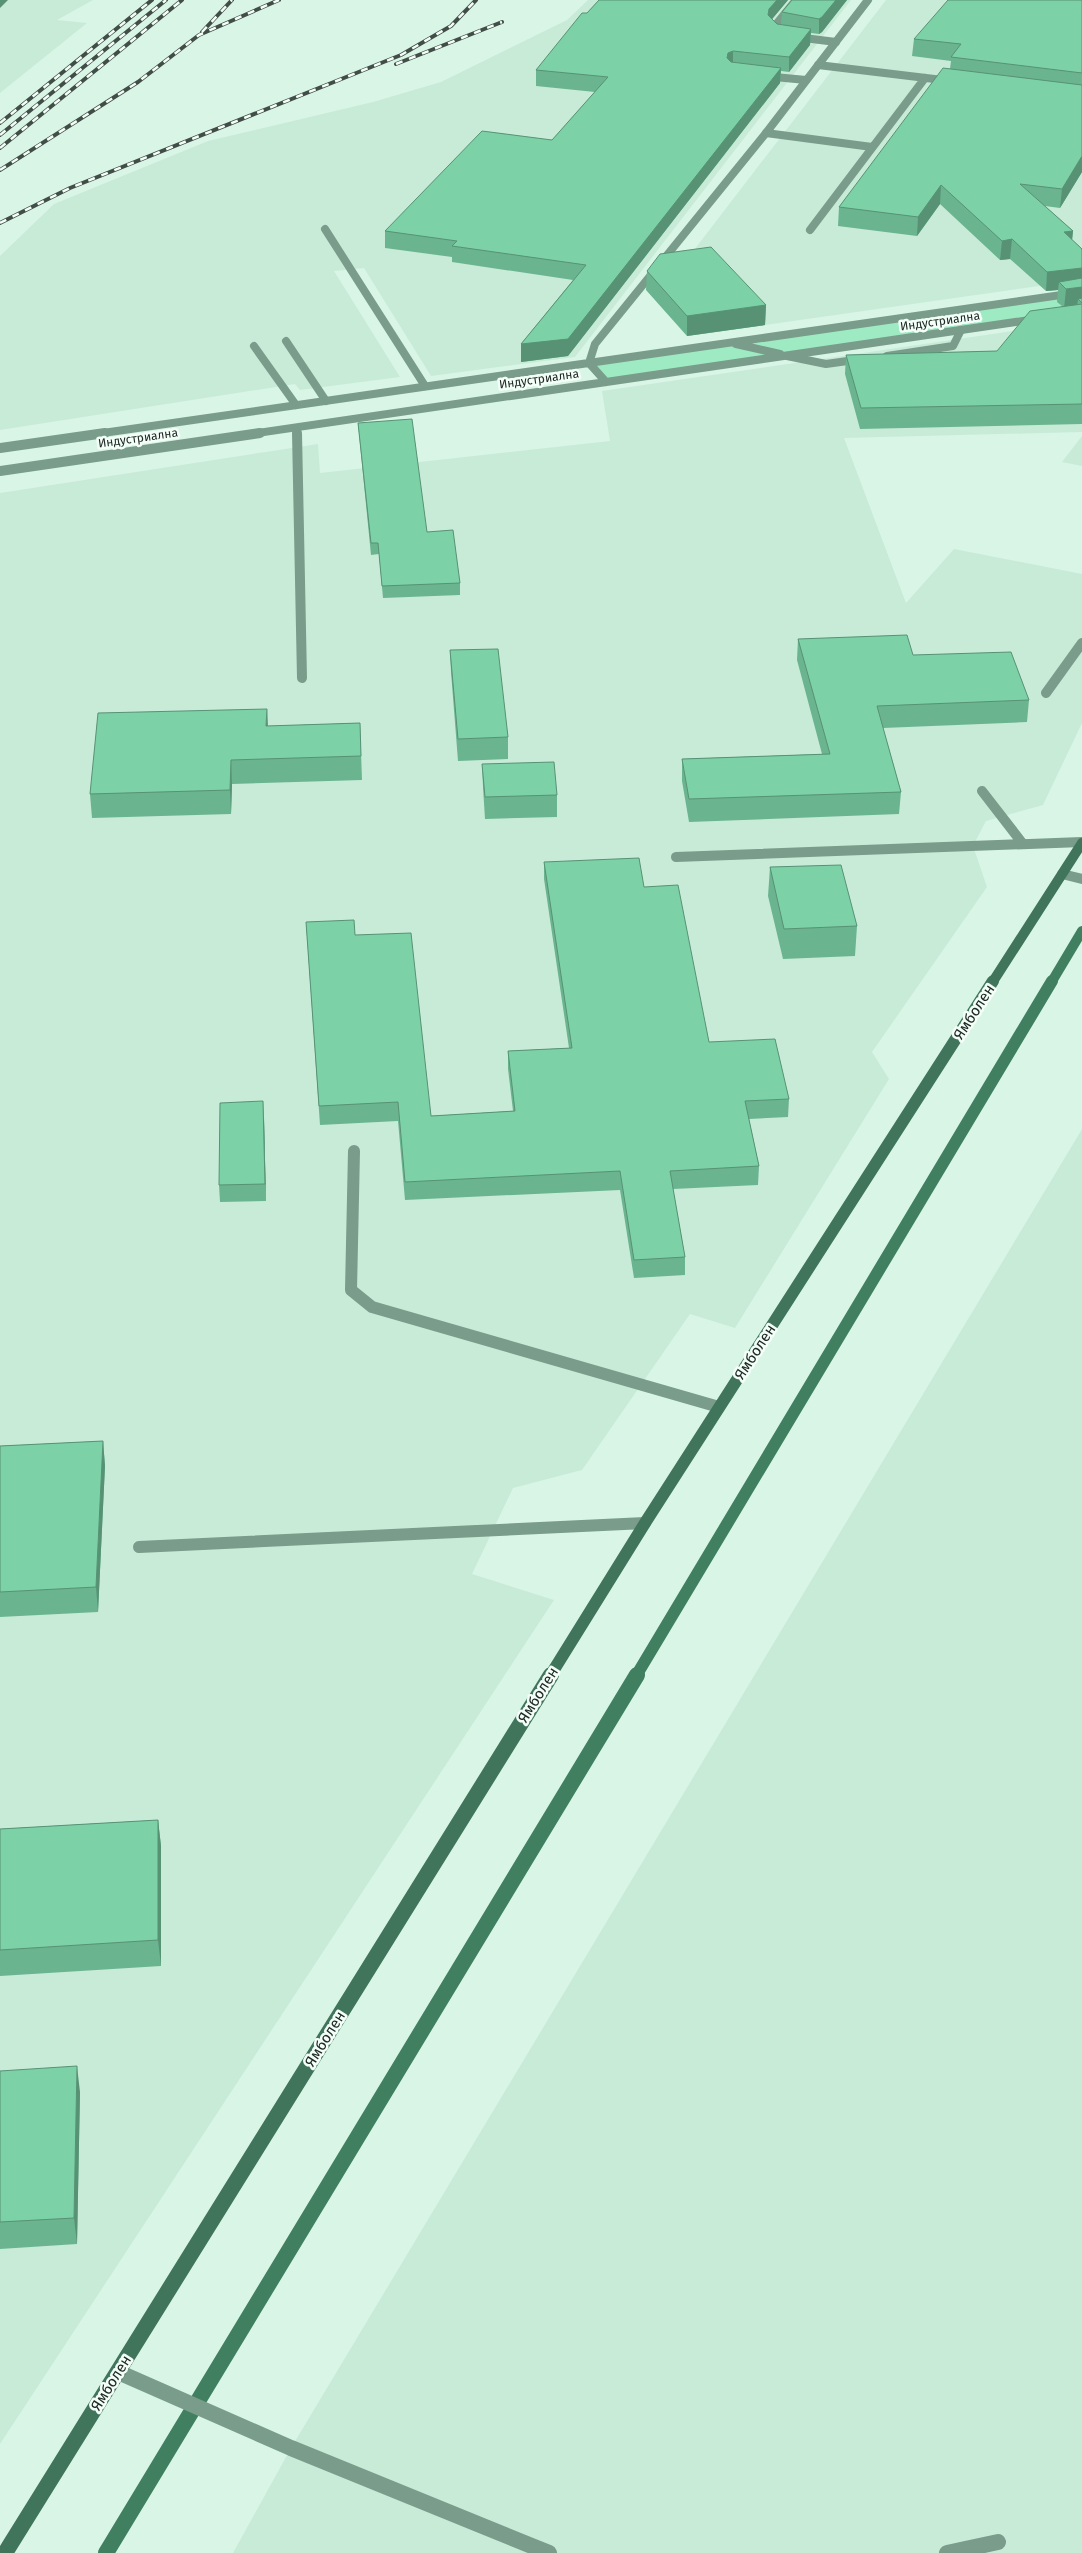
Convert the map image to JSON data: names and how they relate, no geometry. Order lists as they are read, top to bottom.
{
  "streets": {
    "main road": ["Ямболен"],
    "street": ["Индустриална"]
  }
}
